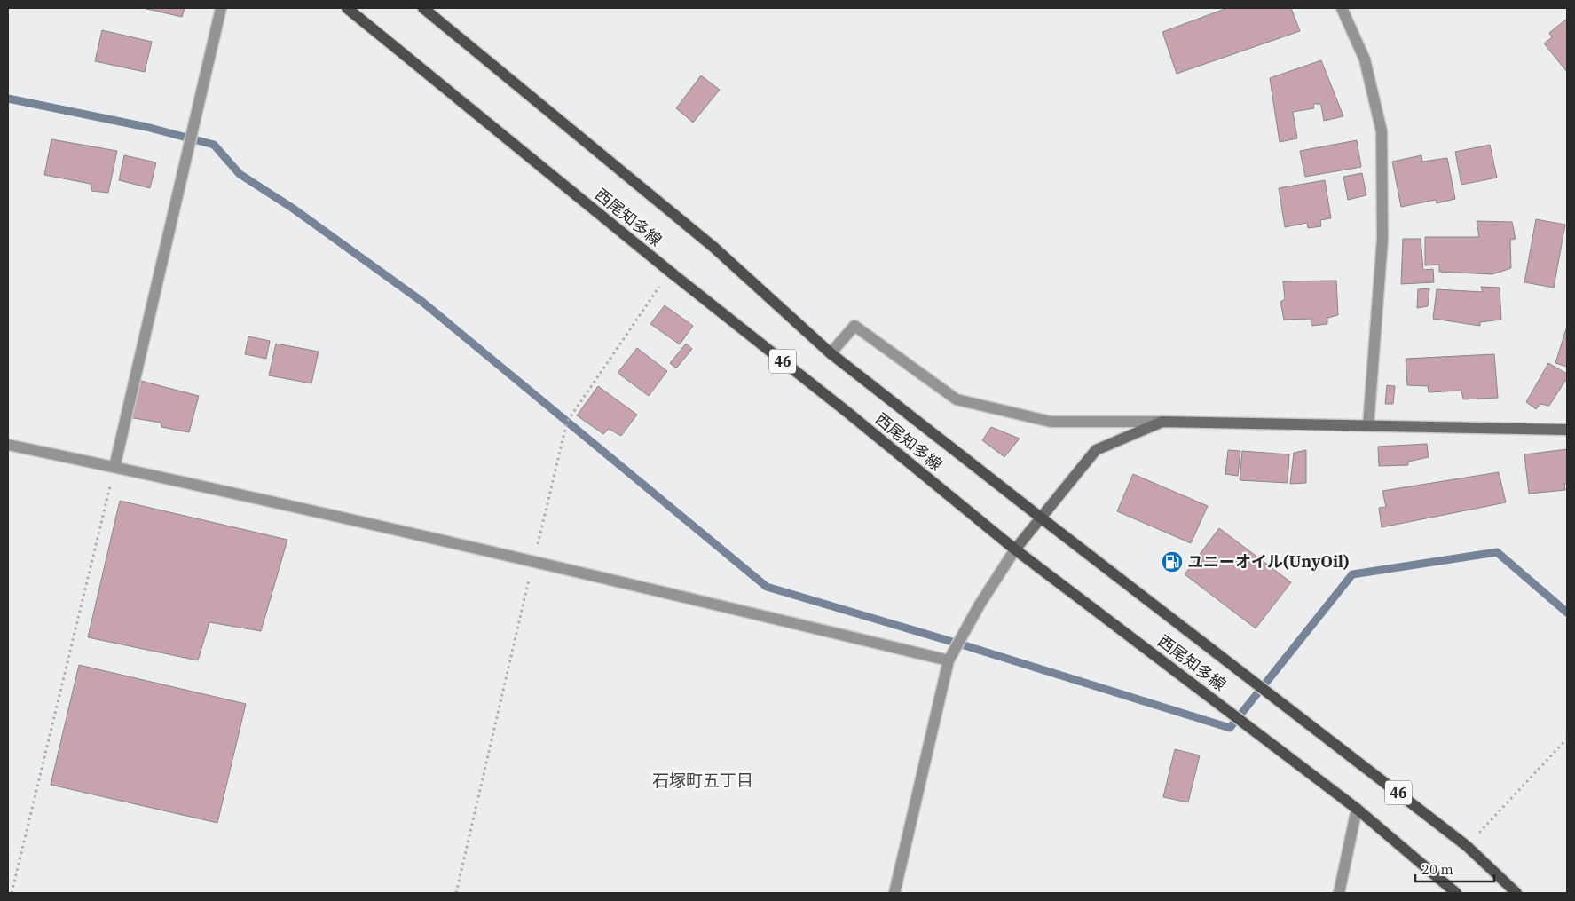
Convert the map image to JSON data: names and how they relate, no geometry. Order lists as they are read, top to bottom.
{
  "streets": {
    "main road": ["西尾知多線", "46"]
  },
  "districts": ["石塚町五丁目"],
  "places": {
    "fuel station": ["ユニーオイル(UnyOil)"]
  },
  "scale_bar": "20 m"
}
